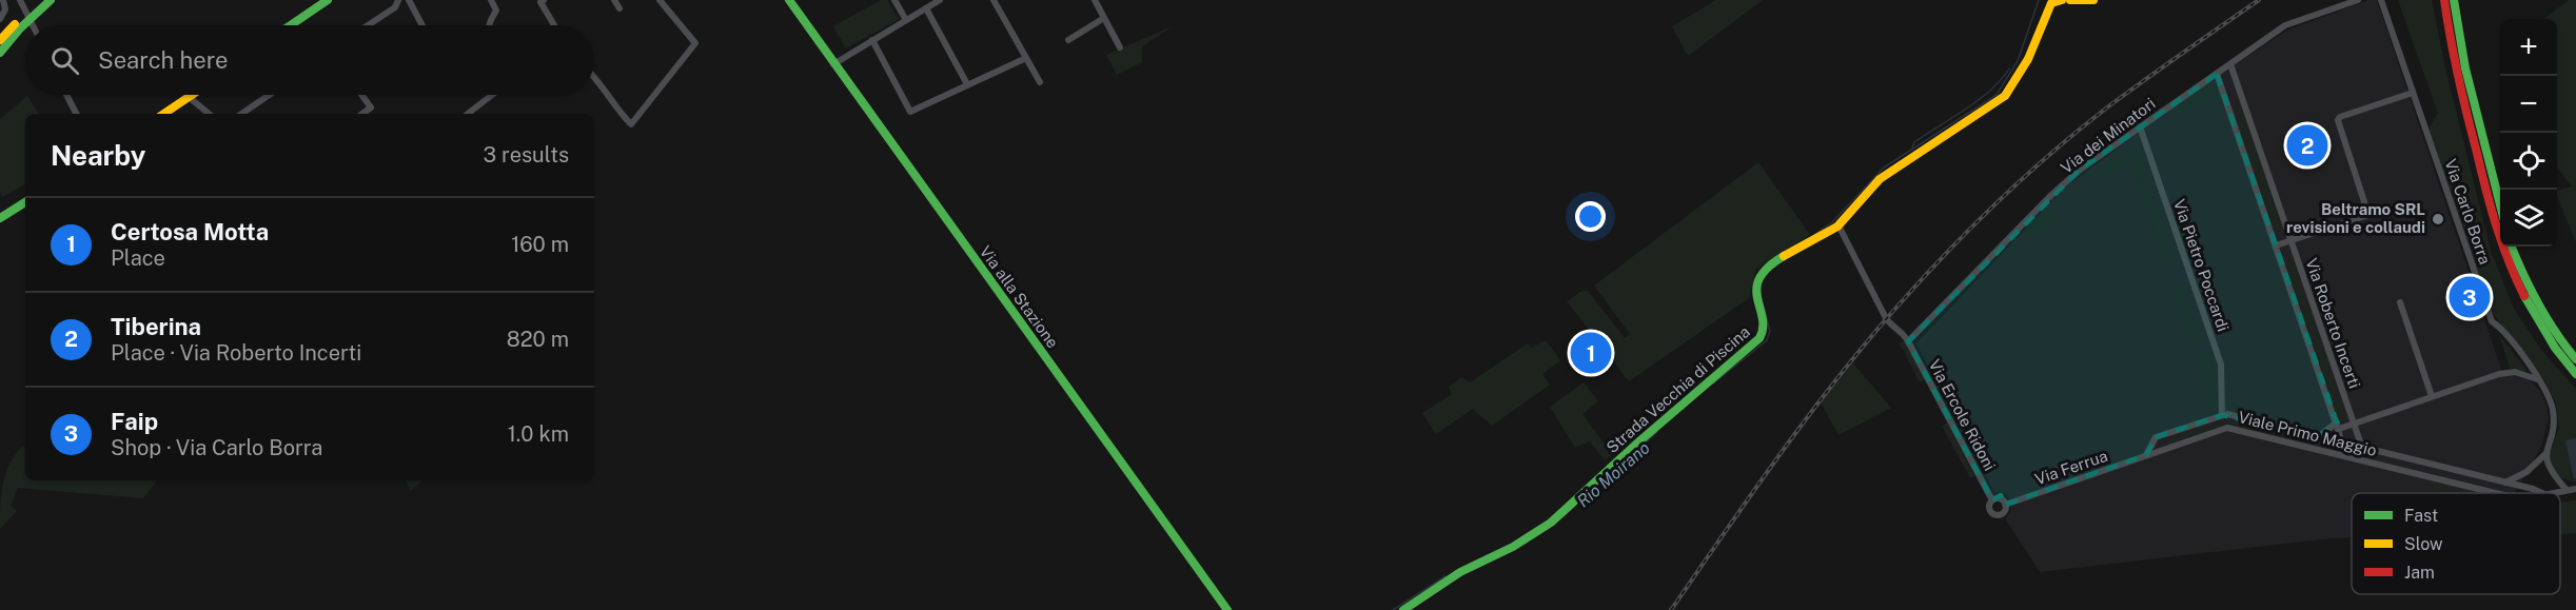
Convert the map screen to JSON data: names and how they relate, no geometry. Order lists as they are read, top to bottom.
{
  "streets": {
    "main road": ["Via alla Stazione", "Strada Vecchia di Piscina"],
    "street": [
      "Via dei Minatori",
      "Via Carlo Borra",
      "Via Pietro Poccardi",
      "Via Roberto Incerti",
      "Via Ercole Ridoni",
      "Viale Primo Maggio",
      "Via Ferrua"
    ]
  },
  "crossings": [
    ["Via dei Minatori", "Via Pietro Poccardi"],
    ["Via dei Minatori", "Via Roberto Incerti"],
    ["Via dei Minatori", "Via Ercole Ridoni"],
    ["Via Pietro Poccardi", "Viale Primo Maggio"],
    ["Via Roberto Incerti", "Viale Primo Maggio"],
    ["Strada Vecchia di Piscina", "Via Ercole Ridoni"],
    ["Via Ercole Ridoni", "Via Ferrua"],
    ["Viale Primo Maggio", "Via Ferrua"]
  ],
  "water": ["Rio Moirano"],
  "places": ["Beltramo SRL revisioni e collaudi"],
  "legend": ["Fast", "Slow", "Jam"],
  "page": {
    "map_buttons": ["+", "−"],
    "search": "Search here",
    "heading": ["Nearby", "3 results"],
    "pins": ["2", "3", "1"],
    "list": [
      {
        "mark": "1",
        "name": "Certosa Motta",
        "note": "Place",
        "value": "160 m"
      },
      {
        "mark": "2",
        "name": "Tiberina",
        "note": "Place · Via Roberto Incerti",
        "value": "820 m"
      },
      {
        "mark": "3",
        "name": "Faip",
        "note": "Shop · Via Carlo Borra",
        "value": "1.0 km"
      }
    ]
  }
}
